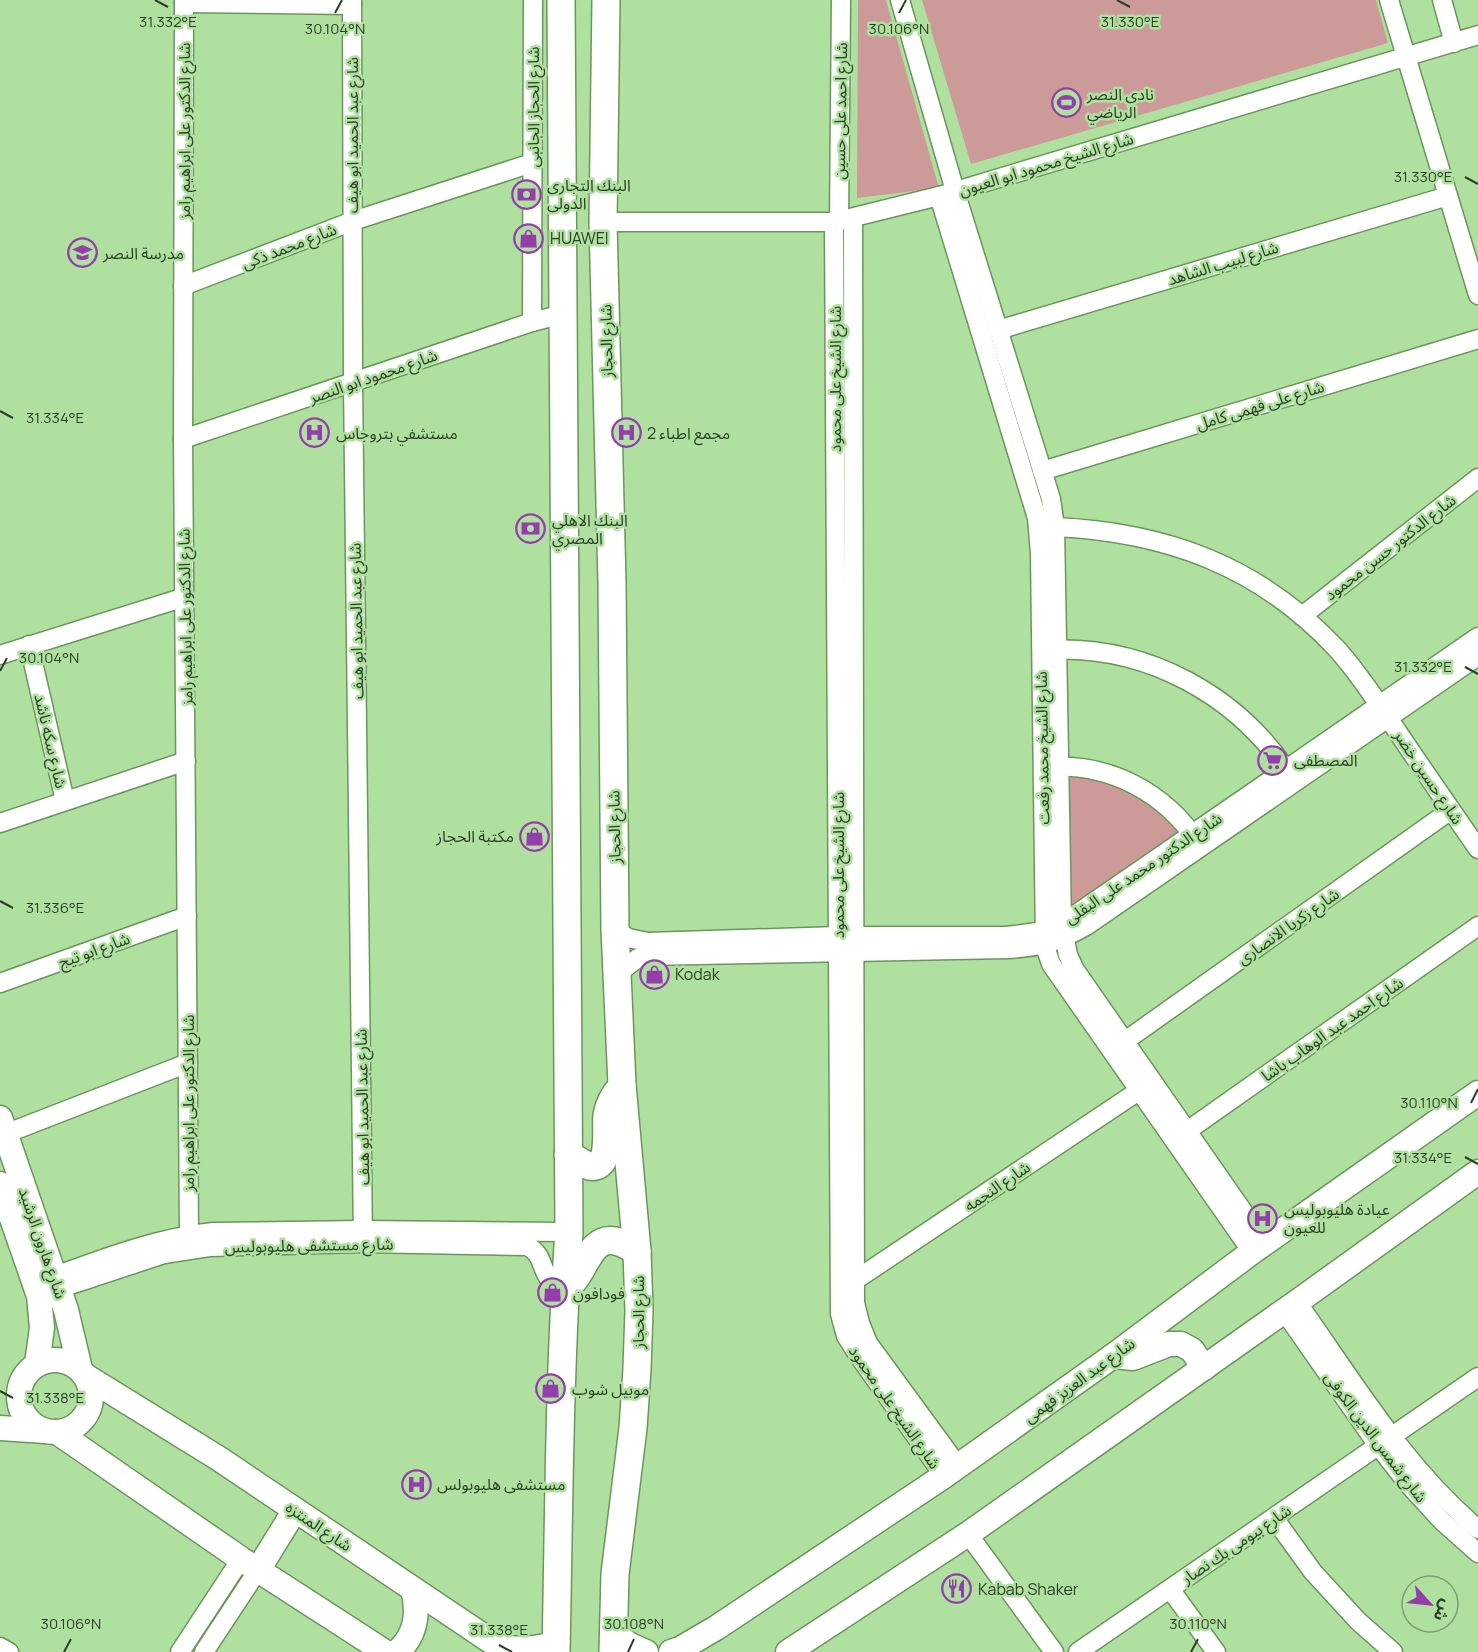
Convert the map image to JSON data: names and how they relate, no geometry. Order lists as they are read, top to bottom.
{
  "streets": {
    "main road": [
      "شارع الحجاز",
      "شارع هارون الرشيد",
      "شارع عبد العزيز فهمى",
      "شارع المنتزه"
    ],
    "street": [
      "شارع الحجاز الجانبى",
      "شارع احمد على حسين",
      "شارع الدكتور على ابراهيم رامز",
      "شارع عبد الحميد ابو هيف",
      "شارع الشيخ محمود ابو العيون",
      "شارع محمد ذكى",
      "شارع لبيب الشاهد",
      "شارع محمود ابو النصر",
      "شارع الشيخ على محمود",
      "شارع على فهمى كامل",
      "شارع الدكتور حسن محمود",
      "شارع سكه ناشد",
      "شارع الشيخ محمد رفعت",
      "شارع حسين خضر",
      "شارع الدكتور محمد على البقلى",
      "شارع زكريا الانصارى",
      "شارع ابو تيج",
      "شارع احمد عبد الوهاب باشا",
      "شارع النجمه",
      "شارع مستشفى هليوبوليس",
      "شارع شمس الدين الكوفى",
      "شارع بيومى بك نصار"
    ]
  },
  "crossings": [
    ["شارع الحجاز الجانبى", "شارع محمد ذكى"],
    ["شارع الحجاز الجانبى", "شارع محمود ابو النصر"],
    ["شارع احمد على حسين", "شارع الشيخ محمود ابو العيون"],
    ["شارع احمد على حسين", "شارع الشيخ على محمود"],
    ["شارع الدكتور على ابراهيم رامز", "شارع محمد ذكى"],
    ["شارع الدكتور على ابراهيم رامز", "شارع محمود ابو النصر"],
    ["شارع الدكتور على ابراهيم رامز", "شارع ابو تيج"],
    ["شارع الدكتور على ابراهيم رامز", "شارع مستشفى هليوبوليس"],
    ["شارع عبد الحميد ابو هيف", "شارع محمد ذكى"],
    ["شارع عبد الحميد ابو هيف", "شارع محمود ابو النصر"],
    ["شارع عبد الحميد ابو هيف", "شارع مستشفى هليوبوليس"],
    ["شارع الشيخ محمود ابو العيون", "شارع الحجاز"],
    ["شارع الشيخ محمود ابو العيون", "شارع الشيخ على محمود"],
    ["شارع الشيخ محمود ابو العيون", "شارع الشيخ محمد رفعت"],
    ["شارع لبيب الشاهد", "شارع الشيخ محمد رفعت"],
    ["شارع الحجاز", "شارع الدكتور محمد على البقلى"],
    ["شارع الشيخ على محمود", "شارع الدكتور محمد على البقلى"],
    ["شارع الشيخ على محمود", "شارع النجمه"],
    ["شارع الشيخ على محمود", "شارع عبد العزيز فهمى"],
    ["شارع على فهمى كامل", "شارع الشيخ محمد رفعت"],
    ["شارع الدكتور حسن محمود", "شارع حسين خضر"],
    ["شارع الشيخ محمد رفعت", "شارع حسين خضر"],
    ["شارع الشيخ محمد رفعت", "شارع الدكتور محمد على البقلى"],
    ["شارع الشيخ محمد رفعت", "شارع زكريا الانصارى"],
    ["شارع الشيخ محمد رفعت", "شارع احمد عبد الوهاب باشا"],
    ["شارع الشيخ محمد رفعت", "شارع النجمه"],
    ["شارع الشيخ محمد رفعت", "شارع عبد العزيز فهمى"],
    ["شارع حسين خضر", "شارع الدكتور محمد على البقلى"],
    ["شارع حسين خضر", "شارع زكريا الانصارى"],
    ["شارع هارون الرشيد", "شارع مستشفى هليوبوليس"],
    ["شارع هارون الرشيد", "شارع المنتزه"],
    ["شارع شمس الدين الكوفى", "شارع بيومى بك نصار"]
  ],
  "places": {
    "sports": ["نادي النصر الرياضي"],
    "bank": ["البنك التجارى الدولى", "البنك الاهلي المصري"],
    "shop": [
      "HUAWEI",
      "مكتبة الحجاز",
      "Kodak",
      "فودافون",
      "موبيل شوب"
    ],
    "school or university": ["مدرسة النصر"],
    "hospital": [
      "مستشفي بتروجاس",
      "مجمع اطباء 2",
      "عيادة هليوبوليس للعيون",
      "مستشفى هليوبولس"
    ],
    "supermarket": ["المصطفى"],
    "restaurant": ["Kabab Shaker"]
  },
  "north": "bottom right",
  "coordinates": [
    "31.332°E",
    "31.330°E",
    "30.104°N",
    "30.106°N",
    "31.334°E",
    "31.336°E",
    "30.110°N",
    "31.338°E",
    "30.108°N"
  ]
}
